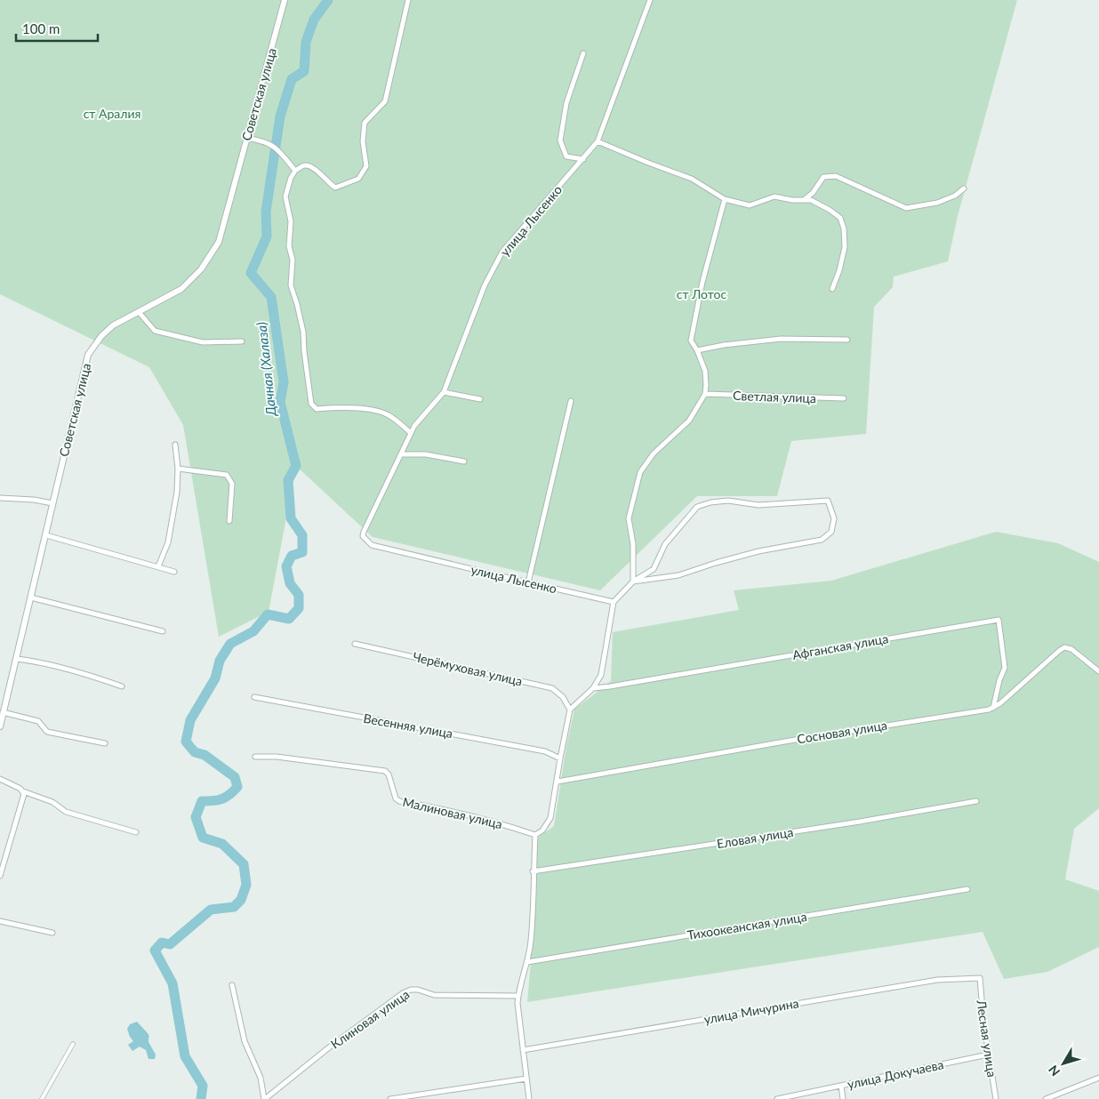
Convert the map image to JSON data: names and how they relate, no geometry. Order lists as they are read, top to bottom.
{
  "streets": {
    "street": [
      "Советская улица",
      "улица Лысенко",
      "Светлая улица",
      "Афганская улица",
      "Черёмуховая улица",
      "Весенняя улица",
      "Сосновая улица",
      "Малиновая улица",
      "Еловая улица",
      "Тихоокеанская улица",
      "улица Мичурина",
      "Клиновая улица",
      "Лесная улица",
      "улица Докучаева"
    ]
  },
  "crossings": [
    ["Афганская улица", "Сосновая улица"],
    ["улица Мичурина", "Лесная улица"],
    ["Лесная улица", "улица Докучаева"]
  ],
  "water": ["Дачная (Халаза)"],
  "parks": ["ст Аралия", "ст Лотос"],
  "scale_bar": "100 m",
  "north": "bottom left"
}
